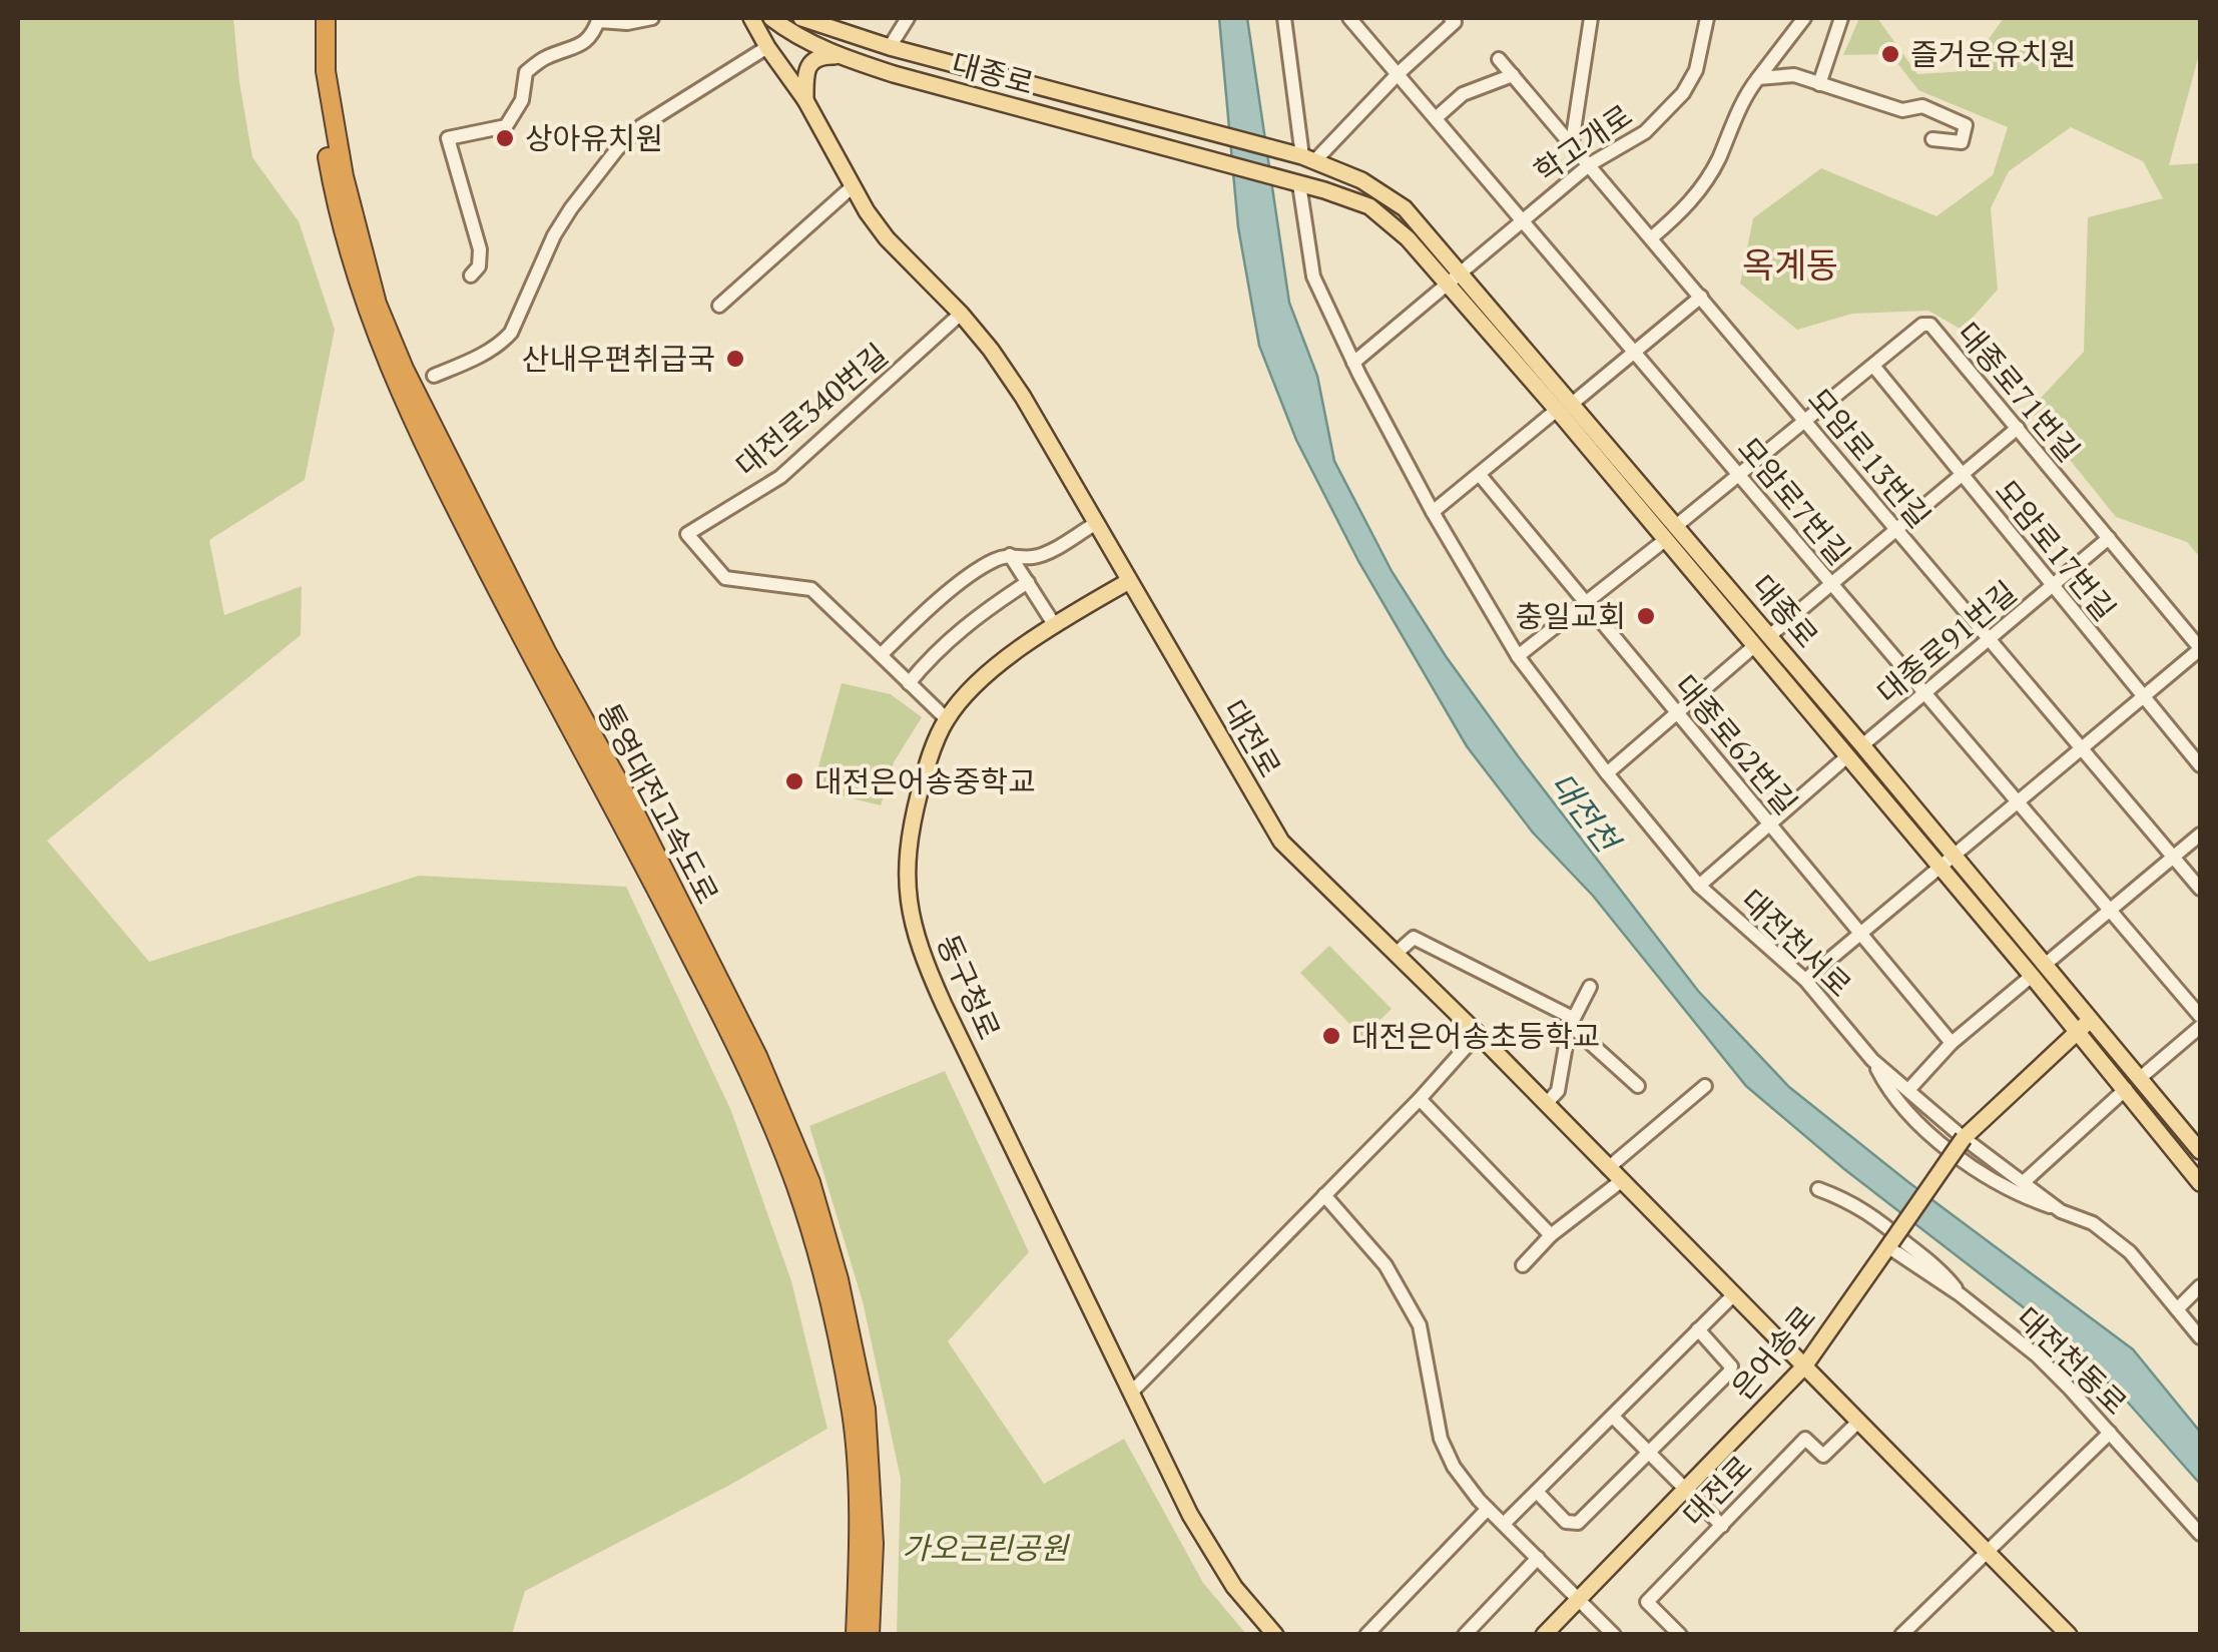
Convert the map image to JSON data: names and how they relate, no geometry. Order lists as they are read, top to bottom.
{
  "streets": {
    "highway": ["통영대전고속도로"],
    "main road": [
      "대종로",
      "대전로",
      "동구청로",
      "은어송로"
    ],
    "street": [
      "학고개로",
      "대종로71번길",
      "대전로340번길",
      "모암로13번길",
      "모암로7번길",
      "모암로17번길",
      "대종로91번길",
      "대종로62번길",
      "대전천서로",
      "대전천동로"
    ]
  },
  "crossings": [
    ["대종로", "학고개로"],
    ["대종로", "대종로71번길"],
    ["대종로", "대종로91번길"],
    ["대종로", "대종로62번길"],
    ["대종로", "대전천서로"],
    ["학고개로", "모암로13번길"],
    ["학고개로", "모암로7번길"],
    ["대종로71번길", "모암로13번길"],
    ["대종로71번길", "모암로7번길"],
    ["대종로71번길", "모암로17번길"],
    ["대종로71번길", "대종로91번길"],
    ["대전로340번길", "대전로"],
    ["모암로13번길", "대종로91번길"],
    ["모암로7번길", "대종로91번길"],
    ["모암로17번길", "대종로91번길"],
    ["대전로", "동구청로"],
    ["대전로", "은어송로"],
    ["대전천서로", "은어송로"],
    ["은어송로", "대전천동로"]
  ],
  "districts": ["옥계동"],
  "water": ["대전천"],
  "parks": ["가오근린공원"],
  "places": [
    "즐거운유치원",
    "상아유치원",
    "산내우편취급국",
    "충일교회",
    "대전은어송중학교",
    "대전은어송초등학교"
  ]
}
